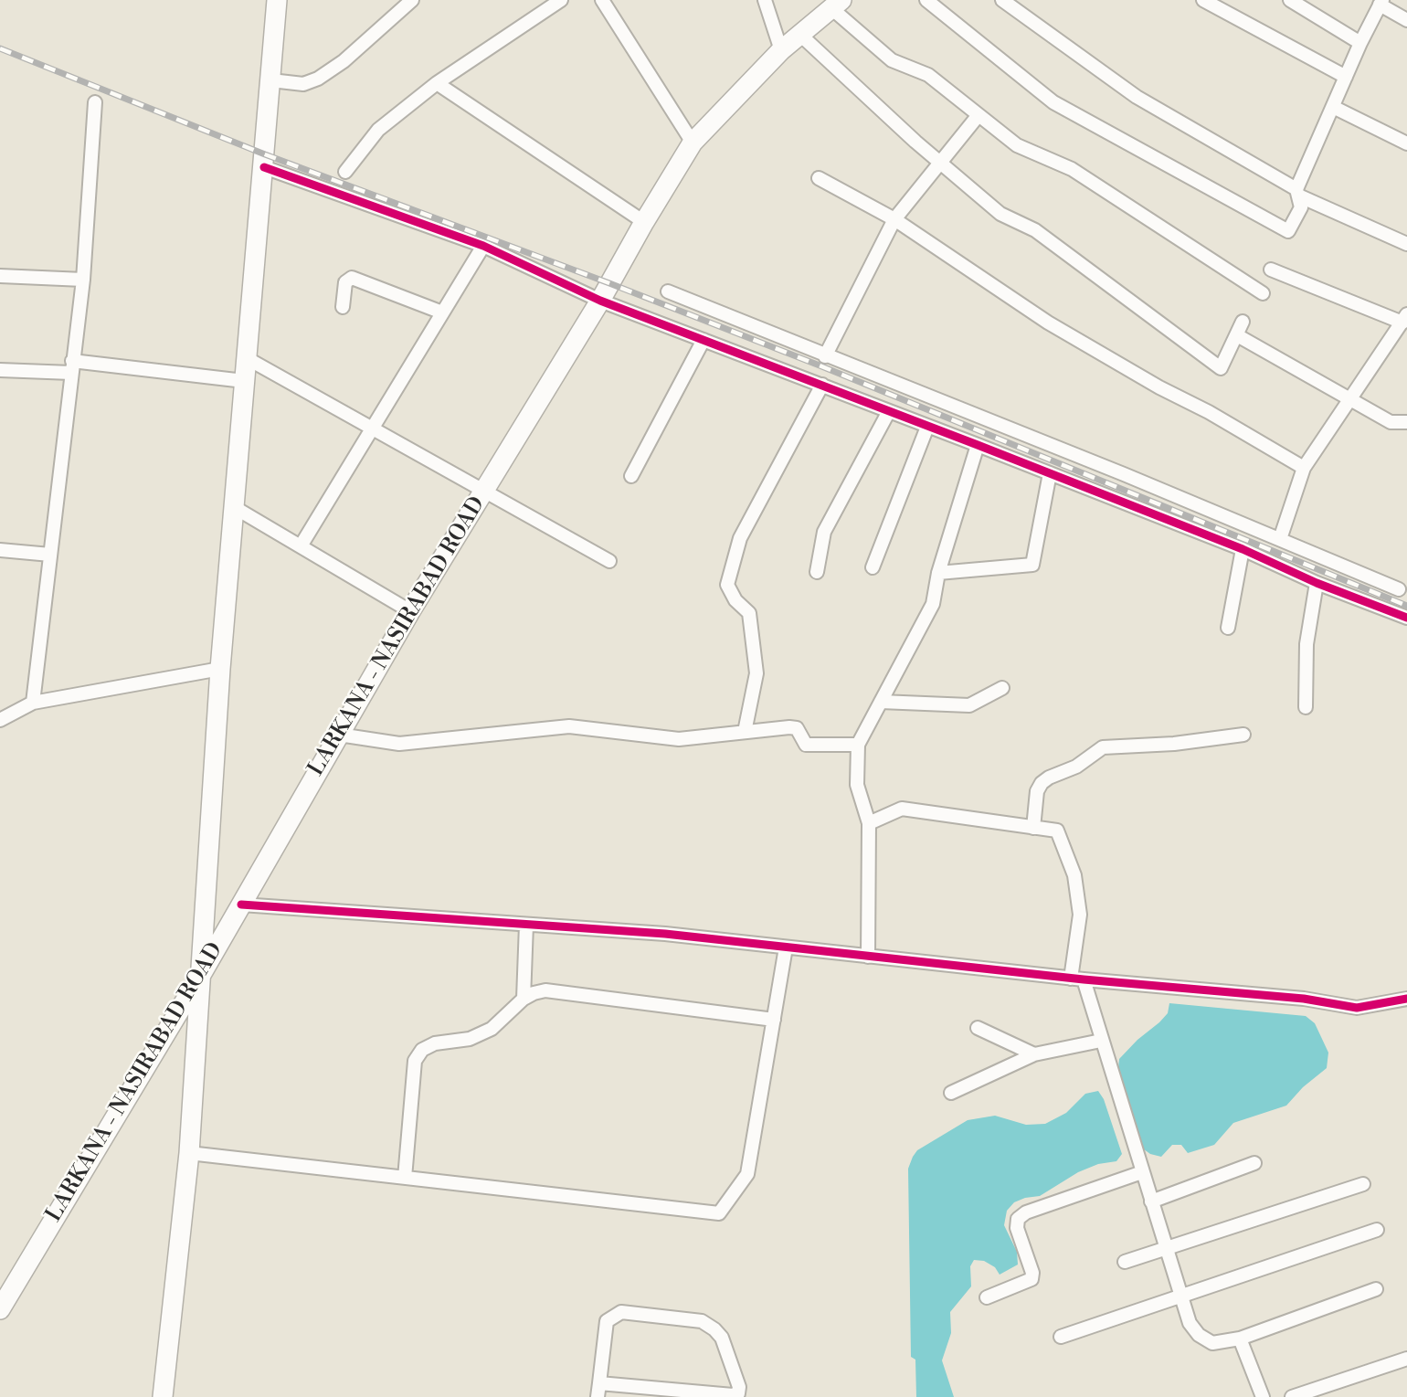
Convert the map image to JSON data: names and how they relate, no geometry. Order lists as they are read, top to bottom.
{
  "streets": {
    "main road": ["LARKANA - NASIRABAD ROAD"]
  }
}
